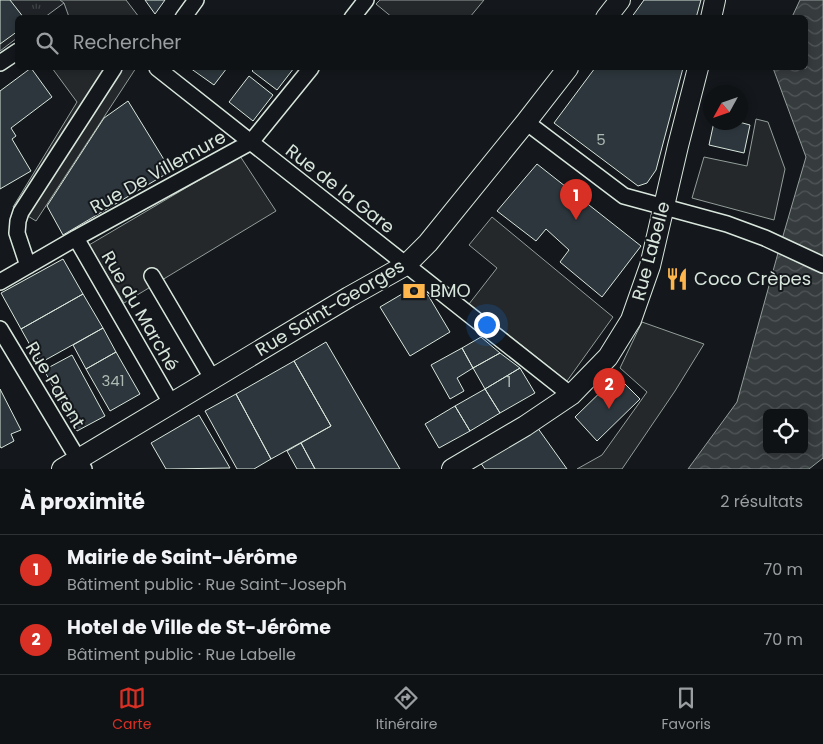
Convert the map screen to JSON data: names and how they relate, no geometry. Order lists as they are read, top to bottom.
{
  "streets": {
    "main road": ["Rue Labelle", "Rue Saint-Georges"],
    "street": [
      "Rue De Villemure",
      "Rue de la Gare",
      "Rue du Marché",
      "Rue Parent"
    ]
  },
  "crossings": [
    ["Rue De Villemure", "Rue de la Gare"],
    ["Rue De Villemure", "Rue du Marché"],
    ["Rue de la Gare", "Rue Labelle"],
    ["Rue de la Gare", "Rue Saint-Georges"],
    ["Rue Saint-Georges", "Rue du Marché"],
    ["Rue Saint-Georges", "Rue Parent"]
  ],
  "places": {
    "restaurant": ["Coco Crèpes"],
    "bank": ["BMO"]
  },
  "house_numbers": ["5", "341", "1"],
  "north": "bottom left",
  "page": {
    "search": "Rechercher",
    "pins": ["1", "2"],
    "heading": ["À proximité", "2 résultats"],
    "list": [
      {
        "mark": "1",
        "name": "Mairie de Saint-Jérôme",
        "note": "Bâtiment public · Rue Saint-Joseph",
        "value": "70 m"
      },
      {
        "mark": "2",
        "name": "Hotel de Ville de St-Jérôme",
        "note": "Bâtiment public · Rue Labelle",
        "value": "70 m"
      }
    ],
    "nav": ["Carte", "Itinéraire", "Favoris"]
  }
}
